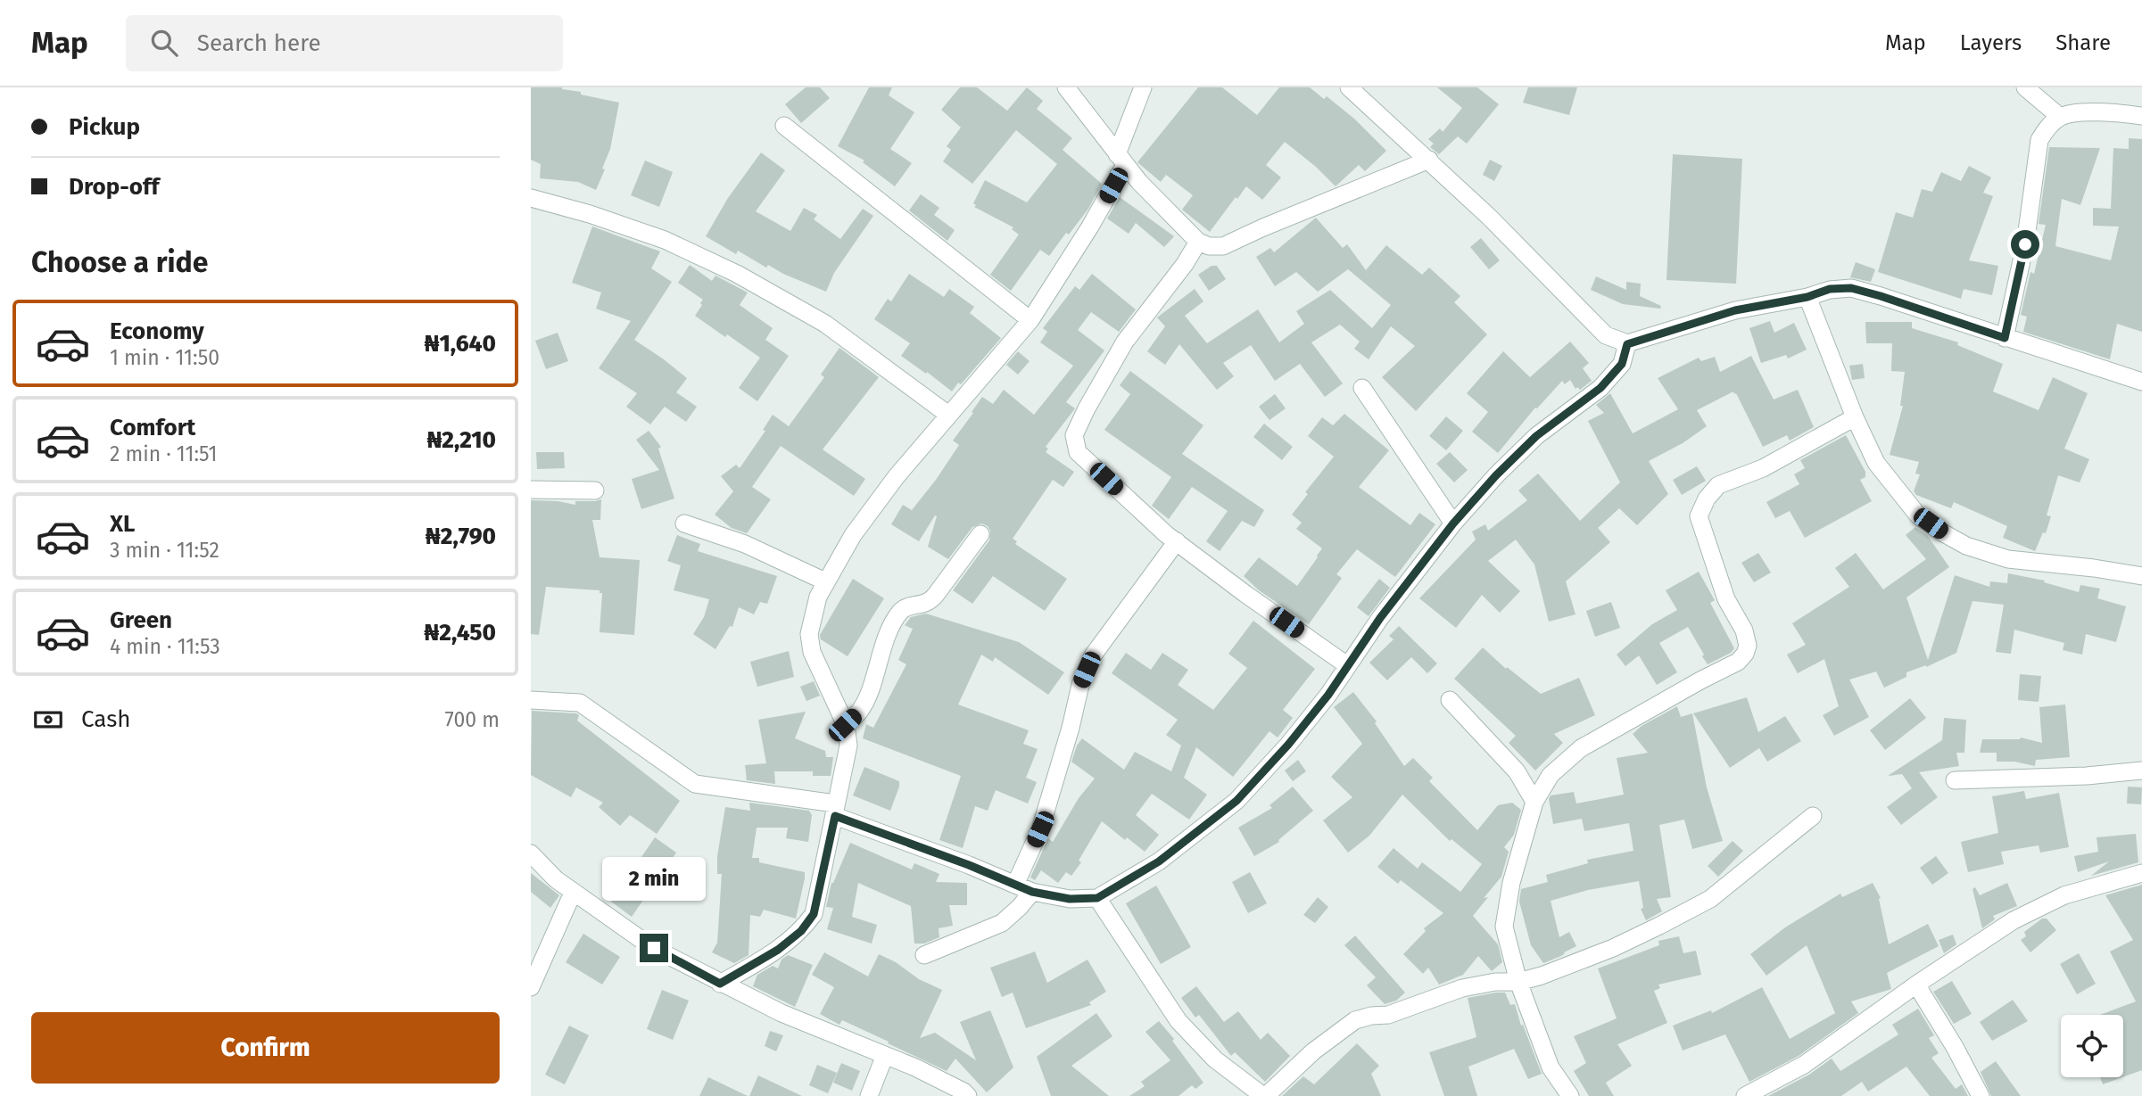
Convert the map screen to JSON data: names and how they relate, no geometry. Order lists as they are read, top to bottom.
{
  "page": {
    "header": "Map",
    "search": "Search here",
    "nav": ["Map", "Layers", "Share"],
    "banner": ["Pickup", "Drop-off"],
    "heading": "Choose a ride",
    "list": [
      {
        "name": "Economy",
        "note": "1 min · 11:50",
        "value": "₦1,640"
      },
      {
        "name": "Comfort",
        "note": "2 min · 11:51",
        "value": "₦2,210"
      },
      {
        "name": "XL",
        "note": "3 min · 11:52",
        "value": "₦2,790"
      },
      {
        "name": "Green",
        "note": "4 min · 11:53",
        "value": "₦2,450"
      }
    ],
    "pay": ["Cash", "700 m"],
    "bubble": "2 min",
    "buttons": "Confirm"
  }
}
